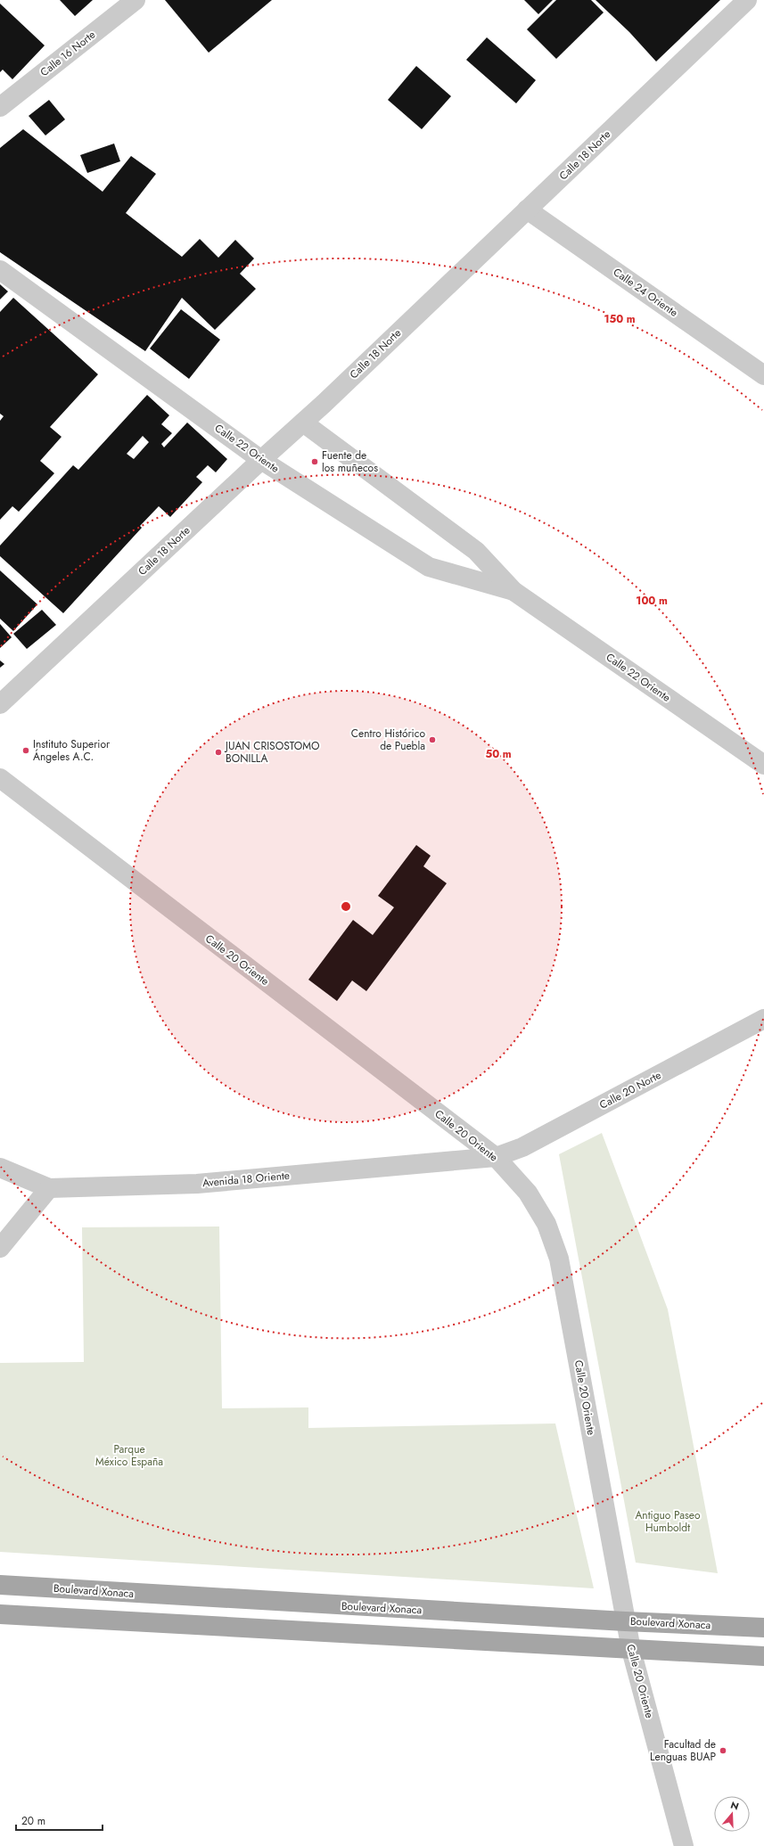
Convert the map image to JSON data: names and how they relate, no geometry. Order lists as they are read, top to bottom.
{
  "streets": {
    "main road": ["Boulevard Xonaca"],
    "street": [
      "Calle 16 Norte",
      "Calle 18 Norte",
      "Calle 24 Oriente",
      "Calle 22 Oriente",
      "Calle 20 Oriente",
      "Calle 20 Norte",
      "Avenida 18 Oriente"
    ]
  },
  "crossings": [
    ["Calle 18 Norte", "Calle 24 Oriente"],
    ["Calle 18 Norte", "Calle 22 Oriente"],
    ["Calle 20 Oriente", "Calle 20 Norte"],
    ["Calle 20 Oriente", "Avenida 18 Oriente"],
    ["Calle 20 Oriente", "Boulevard Xonaca"],
    ["Calle 20 Norte", "Avenida 18 Oriente"]
  ],
  "parks": ["Parque México España", "Antiguo Paseo Humboldt"],
  "places": [
    "Fuente de los muñecos",
    "Centro Histórico de Puebla",
    "Instituto Superior Ángeles A.C.",
    "JUAN CRISOSTOMO BONILLA",
    "Facultad de Lenguas BUAP"
  ],
  "scale_bar": "20 m",
  "north": "top",
  "rings": ["150 m", "100 m", "50 m"]
}
